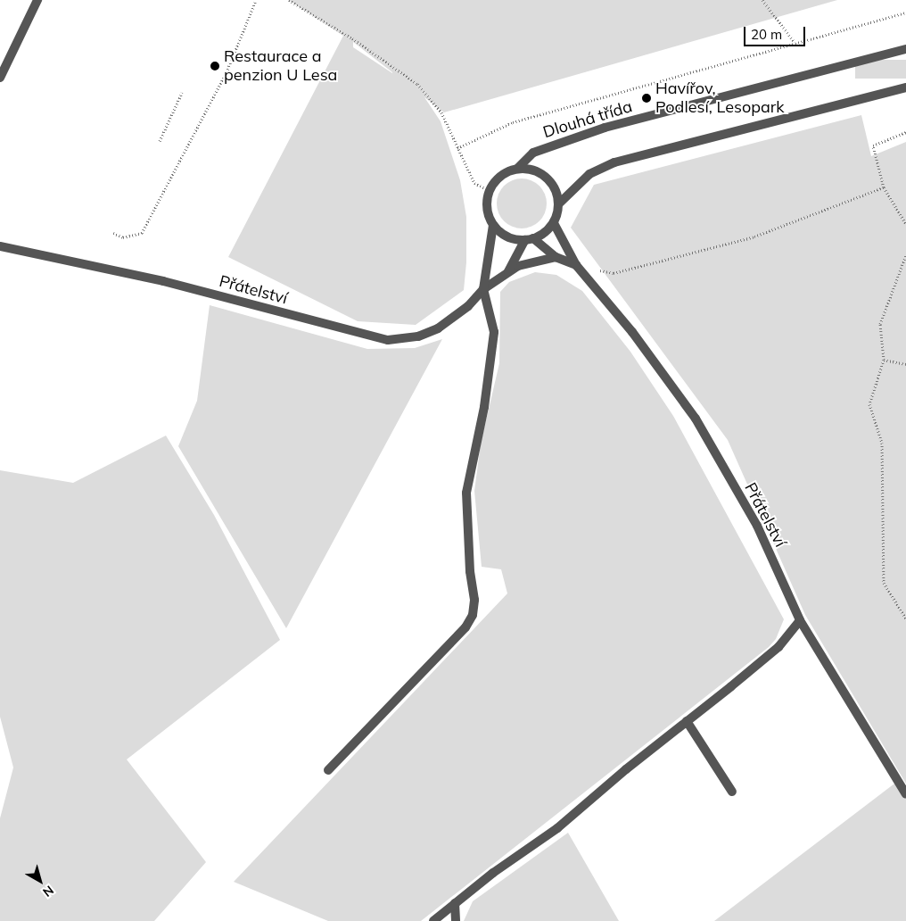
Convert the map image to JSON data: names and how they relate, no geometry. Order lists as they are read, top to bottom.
{
  "streets": {
    "street": ["Dlouhá třída", "Přátelství"]
  },
  "crossings": [
    ["Dlouhá třída", "Přátelství"]
  ],
  "places": ["Restaurace a penzion U Lesa", "Havířov, Podlesí, Lesopark"],
  "scale_bar": "20 m",
  "north": "bottom right"
}
